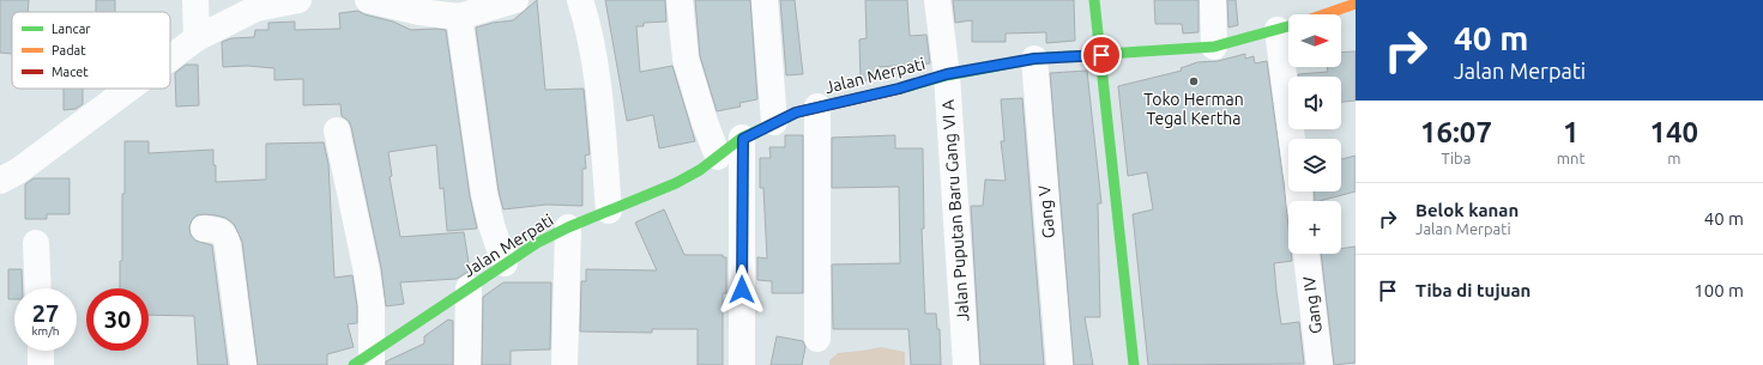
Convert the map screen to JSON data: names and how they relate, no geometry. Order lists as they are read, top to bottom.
{
  "streets": {
    "street": [
      "Jalan Merpati",
      "Jalan Puputan Baru Gang VI A",
      "Gang V",
      "Gang IV"
    ]
  },
  "crossings": [
    ["Jalan Merpati", "Jalan Puputan Baru Gang VI A"],
    ["Jalan Merpati", "Gang V"]
  ],
  "places": ["Toko Herman Tegal Kertha"],
  "legend": ["Lancar", "Padat", "Macet"],
  "north": "right",
  "page": {
    "turn": ["40 m", "Jalan Merpati"],
    "map_buttons": "+",
    "eta": [
      "16:07",
      "Tiba",
      "1",
      "mnt",
      "140",
      "m"
    ],
    "list": [
      {
        "name": "Belok kanan",
        "note": "Jalan Merpati",
        "value": "40 m"
      },
      {
        "name": "Tiba di tujuan",
        "value": "100 m"
      }
    ],
    "speed": "27 km/h",
    "limit": "30"
  }
}
